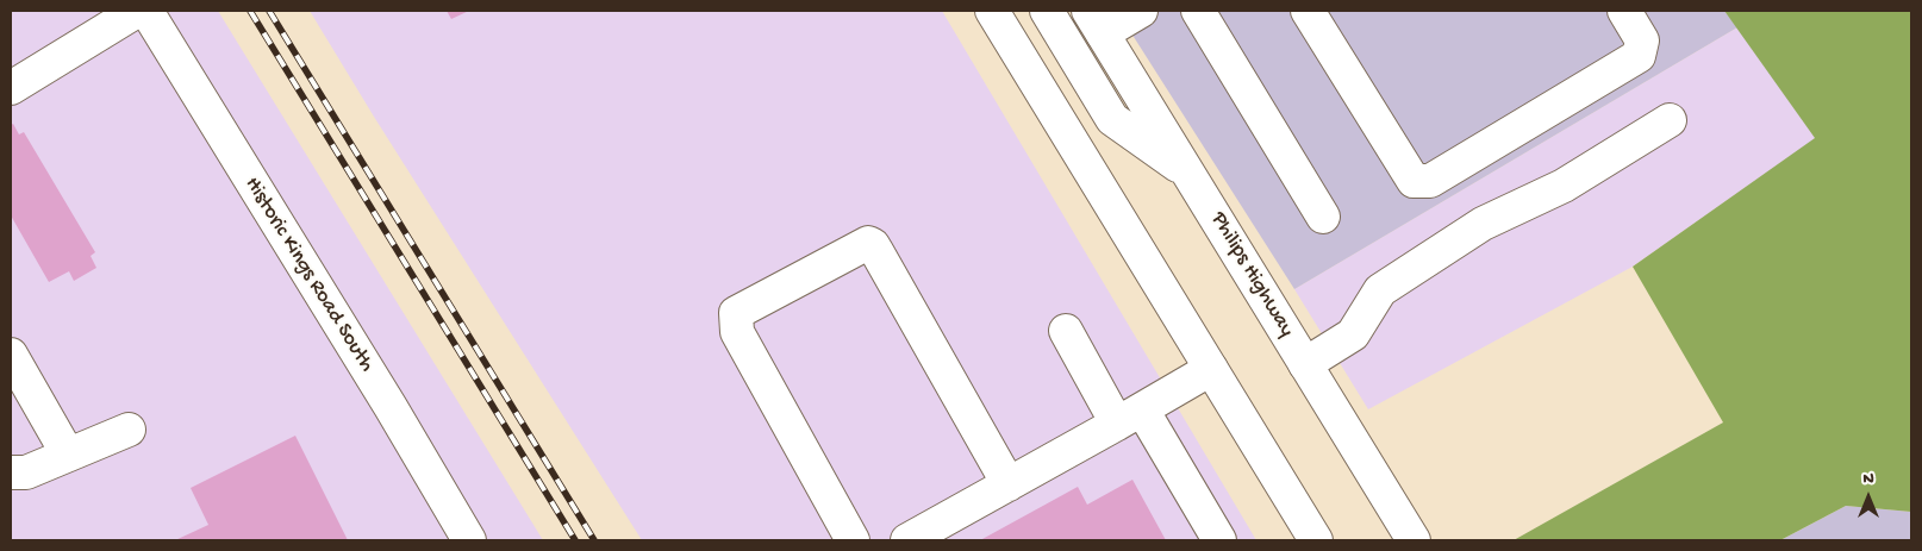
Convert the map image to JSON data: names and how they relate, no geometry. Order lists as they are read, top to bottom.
{
  "streets": {
    "main road": ["Historic Kings Road South", "Philips Highway"]
  },
  "north": "top"
}
